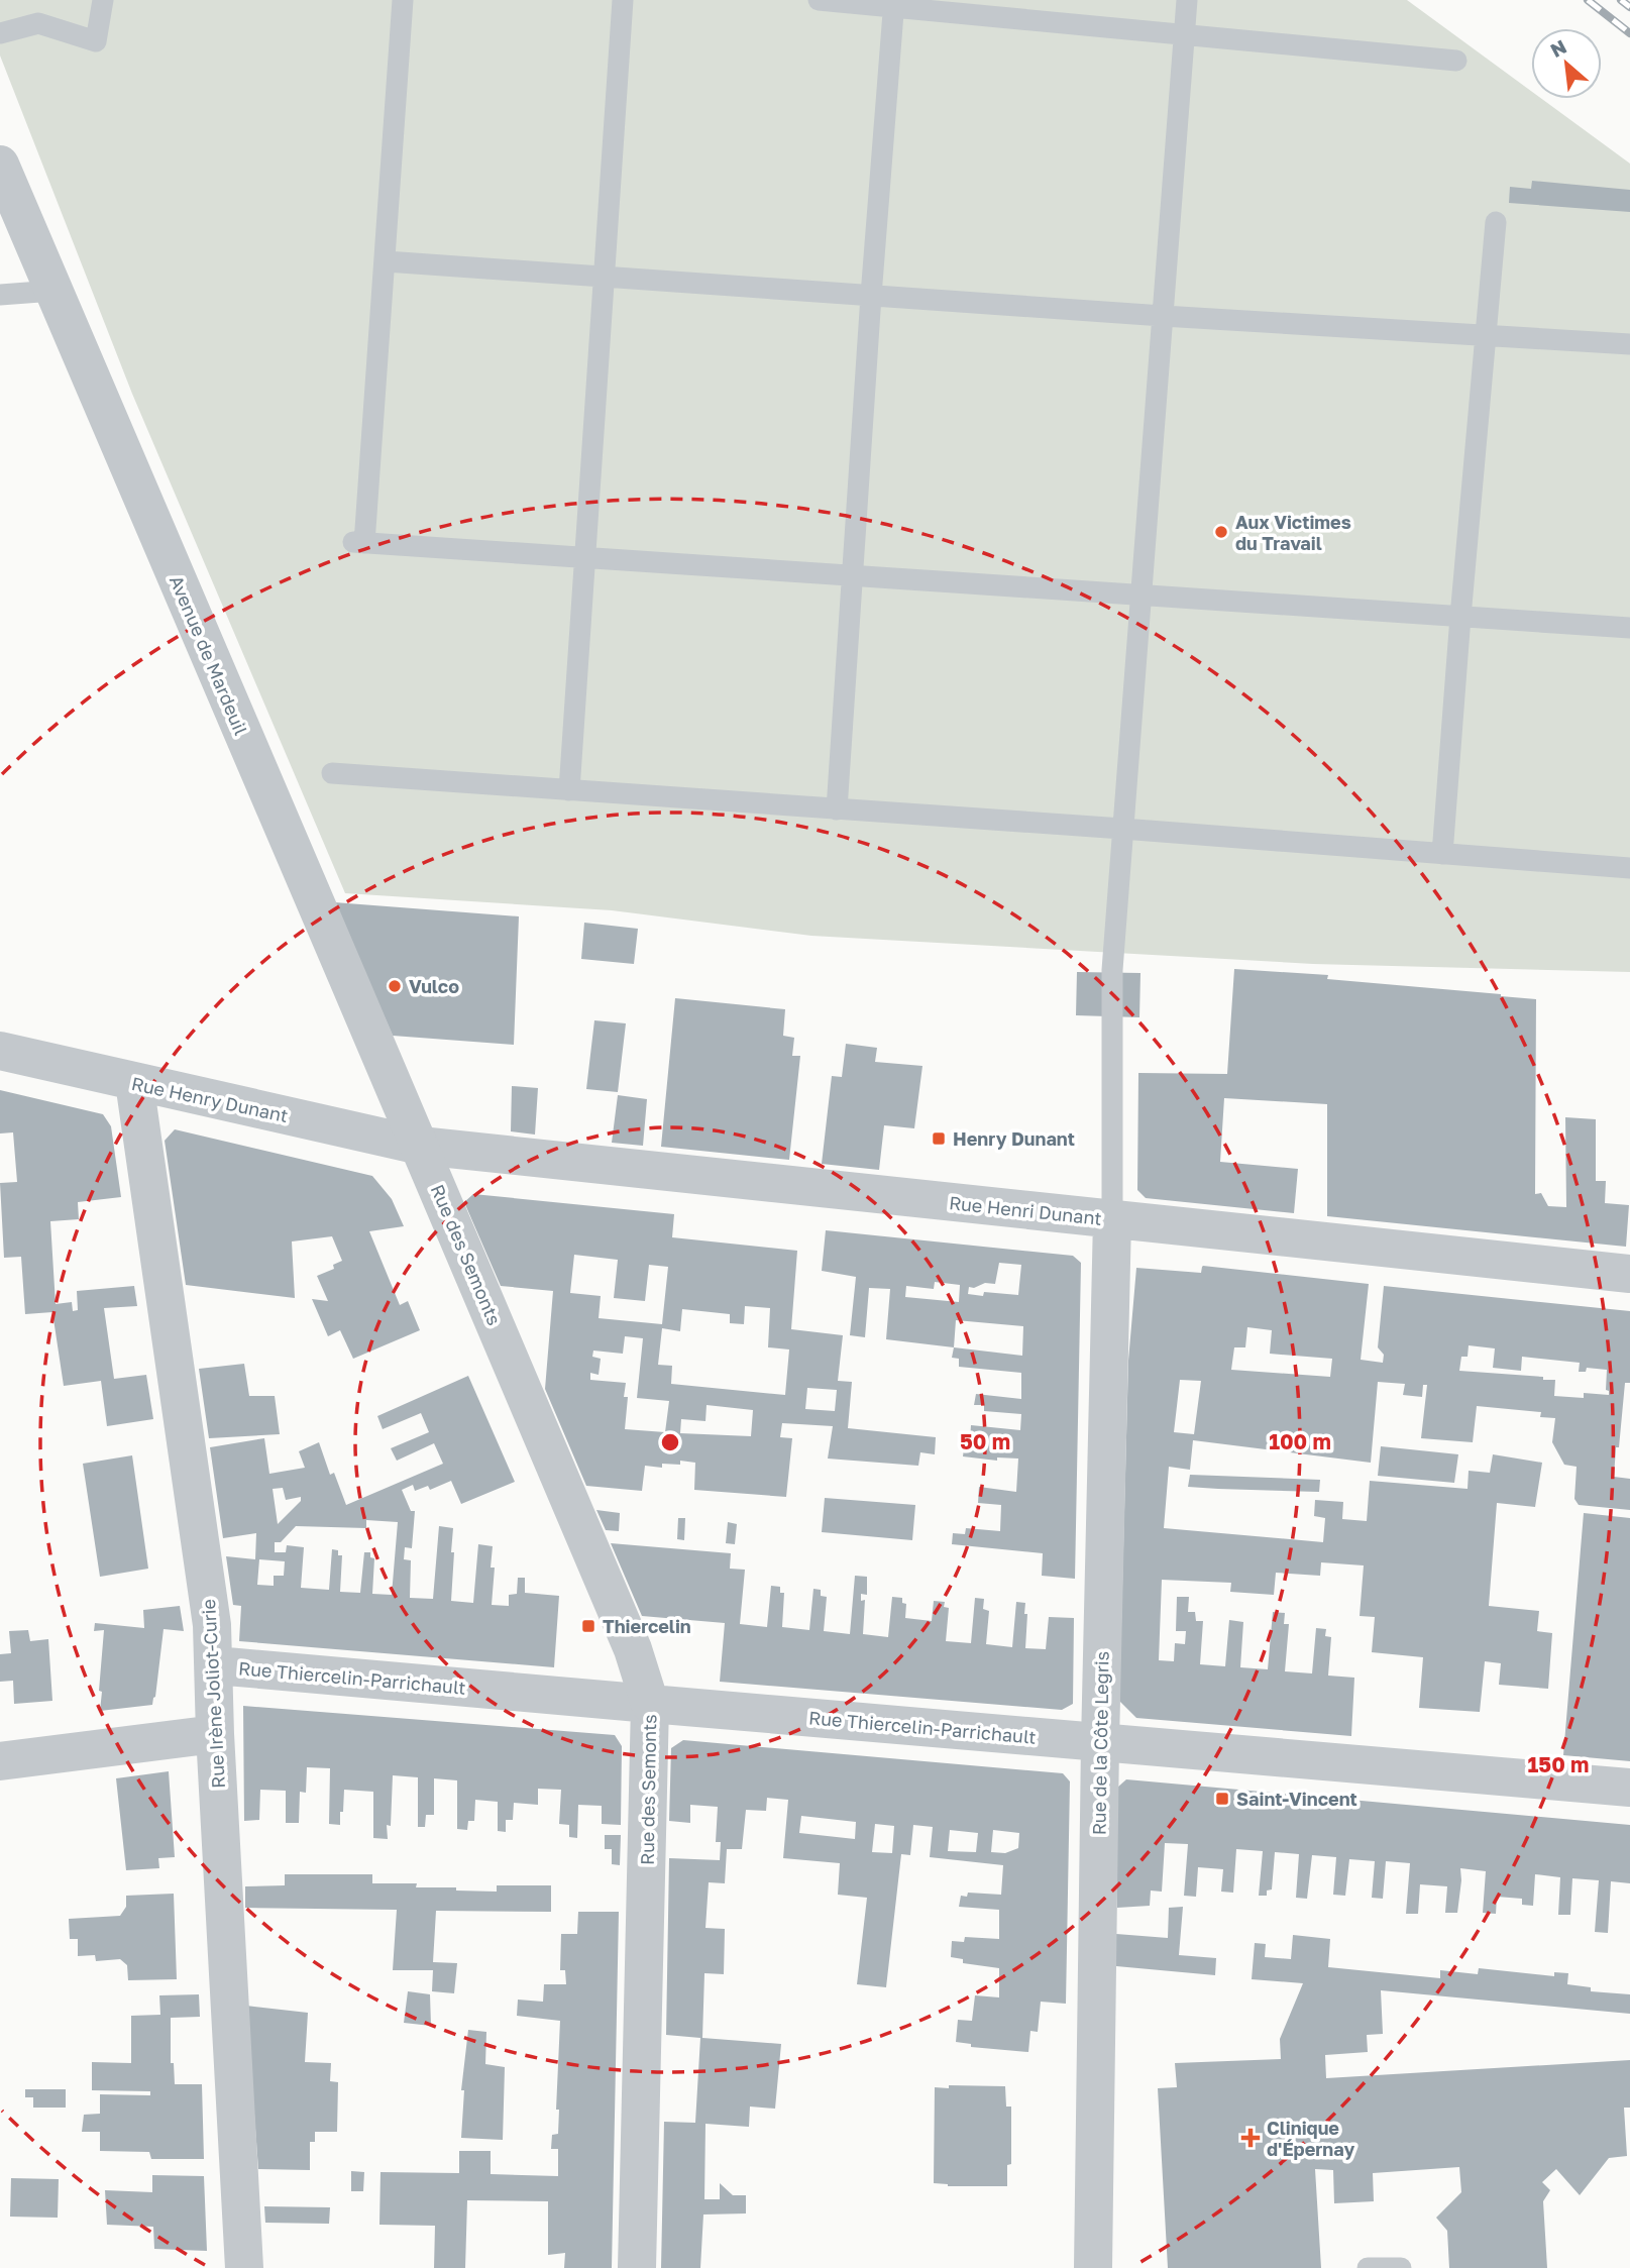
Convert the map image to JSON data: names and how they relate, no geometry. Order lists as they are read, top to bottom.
{
  "streets": {
    "street": [
      "Avenue de Mardeuil",
      "Rue Henry Dunant",
      "Rue Henri Dunant",
      "Rue des Semonts",
      "Rue Thiercelin-Parrichault",
      "Rue Irène Joliot-Curie",
      "Rue de la Côte Legris"
    ]
  },
  "crossings": [
    ["Avenue de Mardeuil", "Rue Henry Dunant"],
    ["Avenue de Mardeuil", "Rue Henri Dunant"],
    ["Avenue de Mardeuil", "Rue des Semonts"],
    ["Rue Henry Dunant", "Rue Henri Dunant"],
    ["Rue Henry Dunant", "Rue des Semonts"],
    ["Rue Henry Dunant", "Rue Irène Joliot-Curie"],
    ["Rue Henri Dunant", "Rue des Semonts"],
    ["Rue Henri Dunant", "Rue de la Côte Legris"],
    ["Rue des Semonts", "Rue Thiercelin-Parrichault"],
    ["Rue Thiercelin-Parrichault", "Rue Irène Joliot-Curie"],
    ["Rue Thiercelin-Parrichault", "Rue de la Côte Legris"]
  ],
  "places": {
    "other": ["Aux Victimes du Travail", "Vulco"],
    "transit": ["Henry Dunant", "Thiercelin", "Saint-Vincent"],
    "health": ["Clinique d'Épernay"]
  },
  "north": "top left",
  "rings": ["50 m", "100 m", "150 m"]
}
